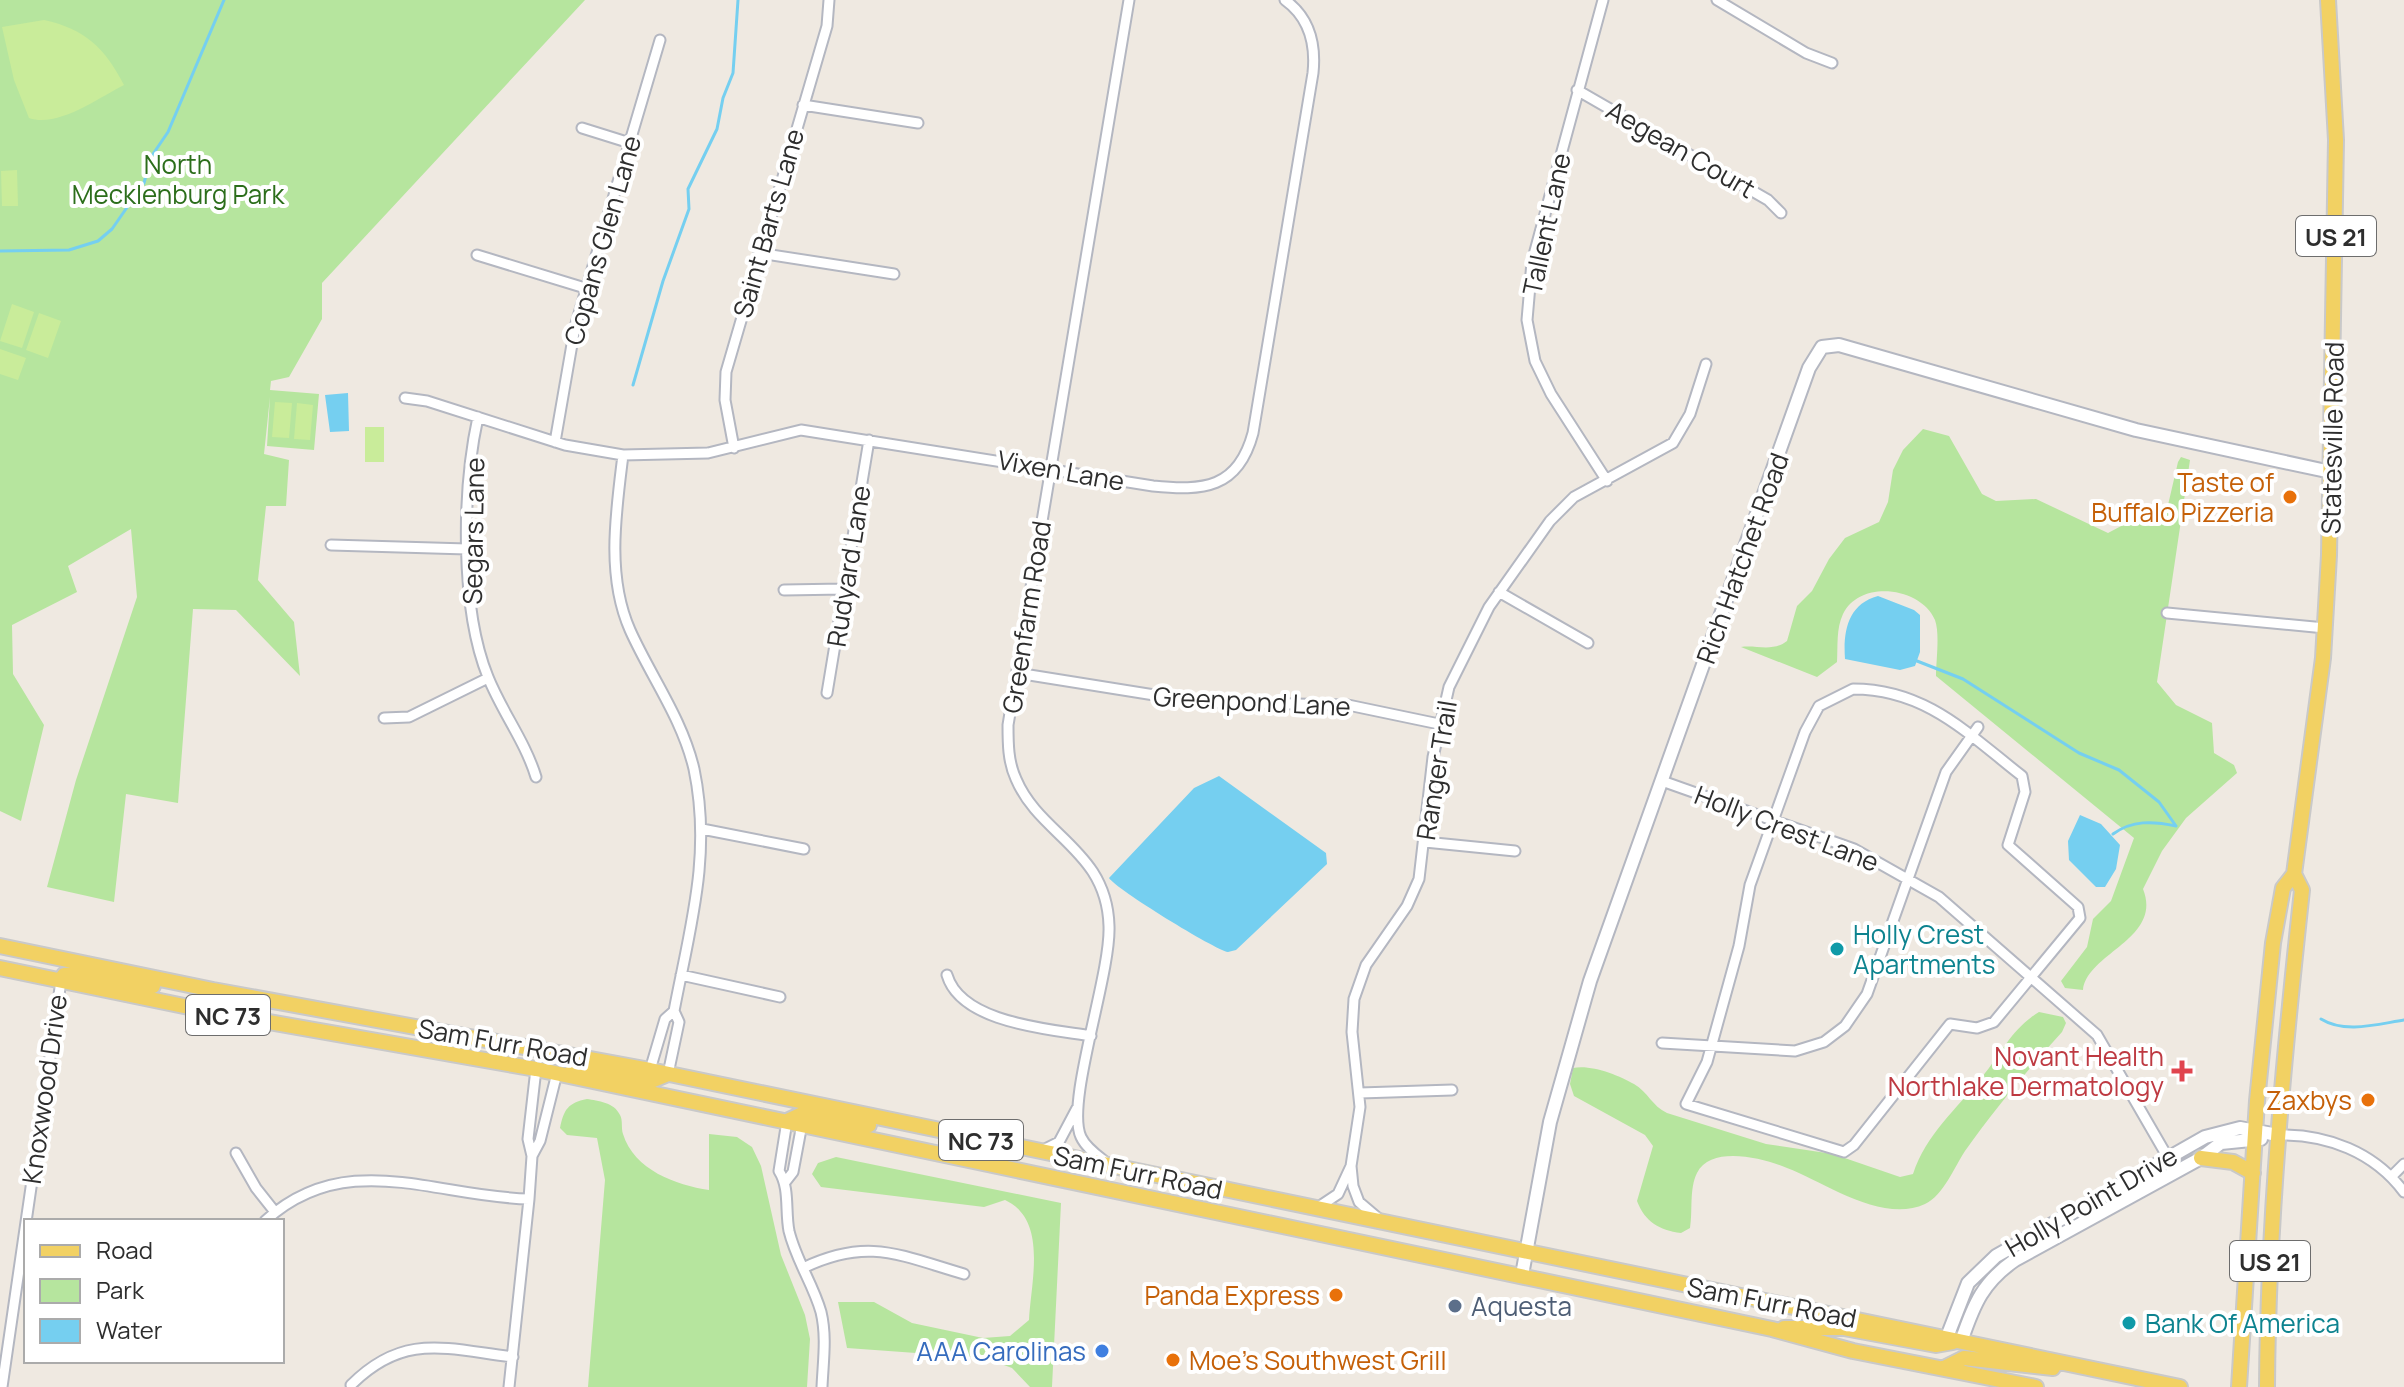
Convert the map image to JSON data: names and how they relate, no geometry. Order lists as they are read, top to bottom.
{
  "streets": {
    "main road": [
      "US 21",
      "Statesville Road",
      "NC 73",
      "Sam Furr Road"
    ],
    "street": [
      "Aegean Court",
      "Saint Barts Lane",
      "Tallent Lane",
      "Copans Glen Lane",
      "Vixen Lane",
      "Segars Lane",
      "Rich Hatchet Road",
      "Rudyard Lane",
      "Greenfarm Road",
      "Greenpond Lane",
      "Ranger Trail",
      "Holly Crest Lane",
      "Knoxwood Drive",
      "Holly Point Drive"
    ]
  },
  "crossings": [
    ["Aegean Court", "Tallent Lane"],
    ["Saint Barts Lane", "Vixen Lane"],
    ["Tallent Lane", "Ranger Trail"],
    ["Copans Glen Lane", "Vixen Lane"],
    ["Statesville Road", "Rich Hatchet Road"],
    ["Statesville Road", "Holly Point Drive"],
    ["Vixen Lane", "Segars Lane"],
    ["Vixen Lane", "Rudyard Lane"],
    ["Vixen Lane", "Greenfarm Road"],
    ["Rich Hatchet Road", "Holly Crest Lane"],
    ["Rich Hatchet Road", "Sam Furr Road"],
    ["Greenfarm Road", "Greenpond Lane"],
    ["Greenfarm Road", "Sam Furr Road"],
    ["Greenpond Lane", "Ranger Trail"],
    ["Ranger Trail", "Sam Furr Road"],
    ["Holly Crest Lane", "Holly Point Drive"],
    ["Sam Furr Road", "Knoxwood Drive"],
    ["Sam Furr Road", "Holly Point Drive"]
  ],
  "parks": ["North Mecklenburg Park"],
  "places": {
    "other": [
      "Taste of Buffalo Pizzeria",
      "Holly Crest Apartments",
      "Zaxbys",
      "Panda Express",
      "Aquesta",
      "Bank Of America",
      "AAA Carolinas",
      "Moe's Southwest Grill"
    ],
    "health": ["Novant Health Northlake Dermatology"]
  },
  "legend": ["Road", "Park", "Water"]
}
